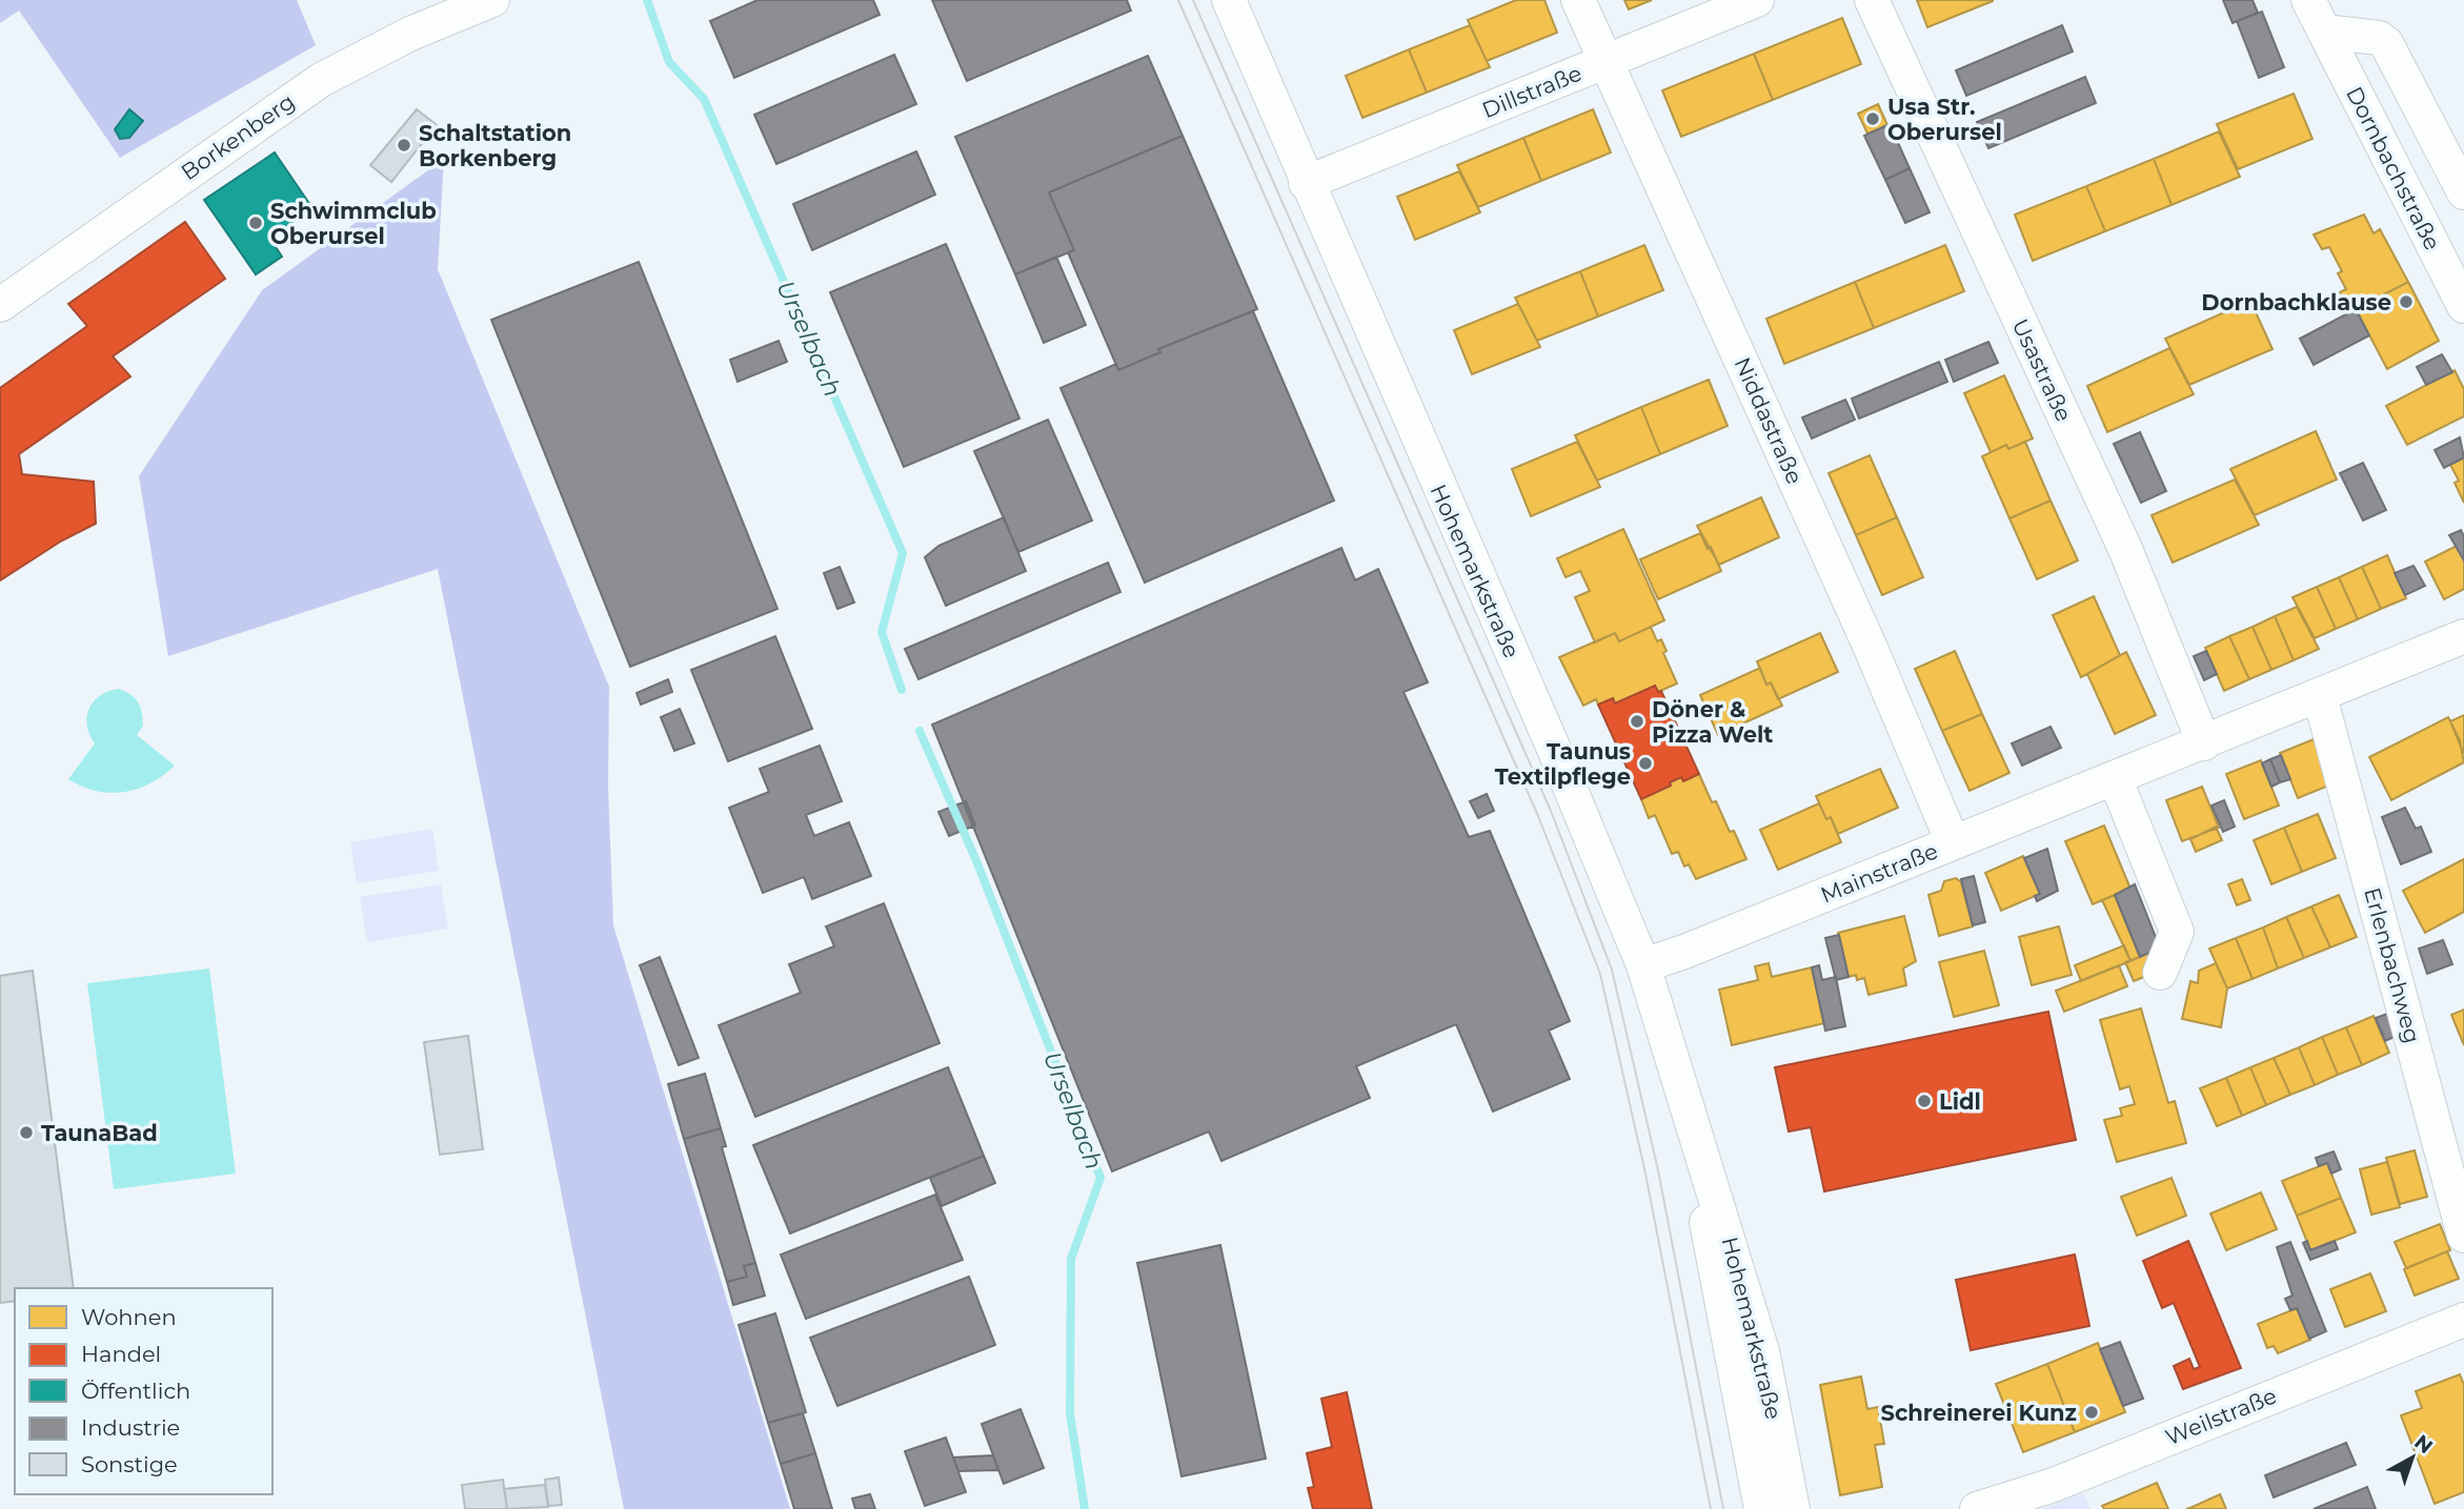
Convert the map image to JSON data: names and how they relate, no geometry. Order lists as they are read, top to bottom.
{
  "streets": {
    "street": [
      "Dillstraße",
      "Borkenberg",
      "Dornbachstraße",
      "Usastraße",
      "Niddastraße",
      "Hohemarkstraße",
      "Mainstraße",
      "Erlenbachweg",
      "Weilstraße"
    ]
  },
  "crossings": [
    ["Dillstraße", "Niddastraße"],
    ["Dillstraße", "Hohemarkstraße"],
    ["Usastraße", "Mainstraße"],
    ["Niddastraße", "Mainstraße"],
    ["Hohemarkstraße", "Mainstraße"],
    ["Mainstraße", "Erlenbachweg"]
  ],
  "water": ["Urselbach"],
  "places": [
    "Usa Str. Oberursel",
    "Schaltstation Borkenberg",
    "Schwimmclub Oberursel",
    "Dornbachklause",
    "Döner & Pizza Welt",
    "Taunus Textilpflege",
    "Lidl",
    "TaunaBad",
    "Schreinerei Kunz"
  ],
  "legend": [
    "Wohnen",
    "Handel",
    "Öffentlich",
    "Industrie",
    "Sonstige"
  ],
  "north": "top right"
}
